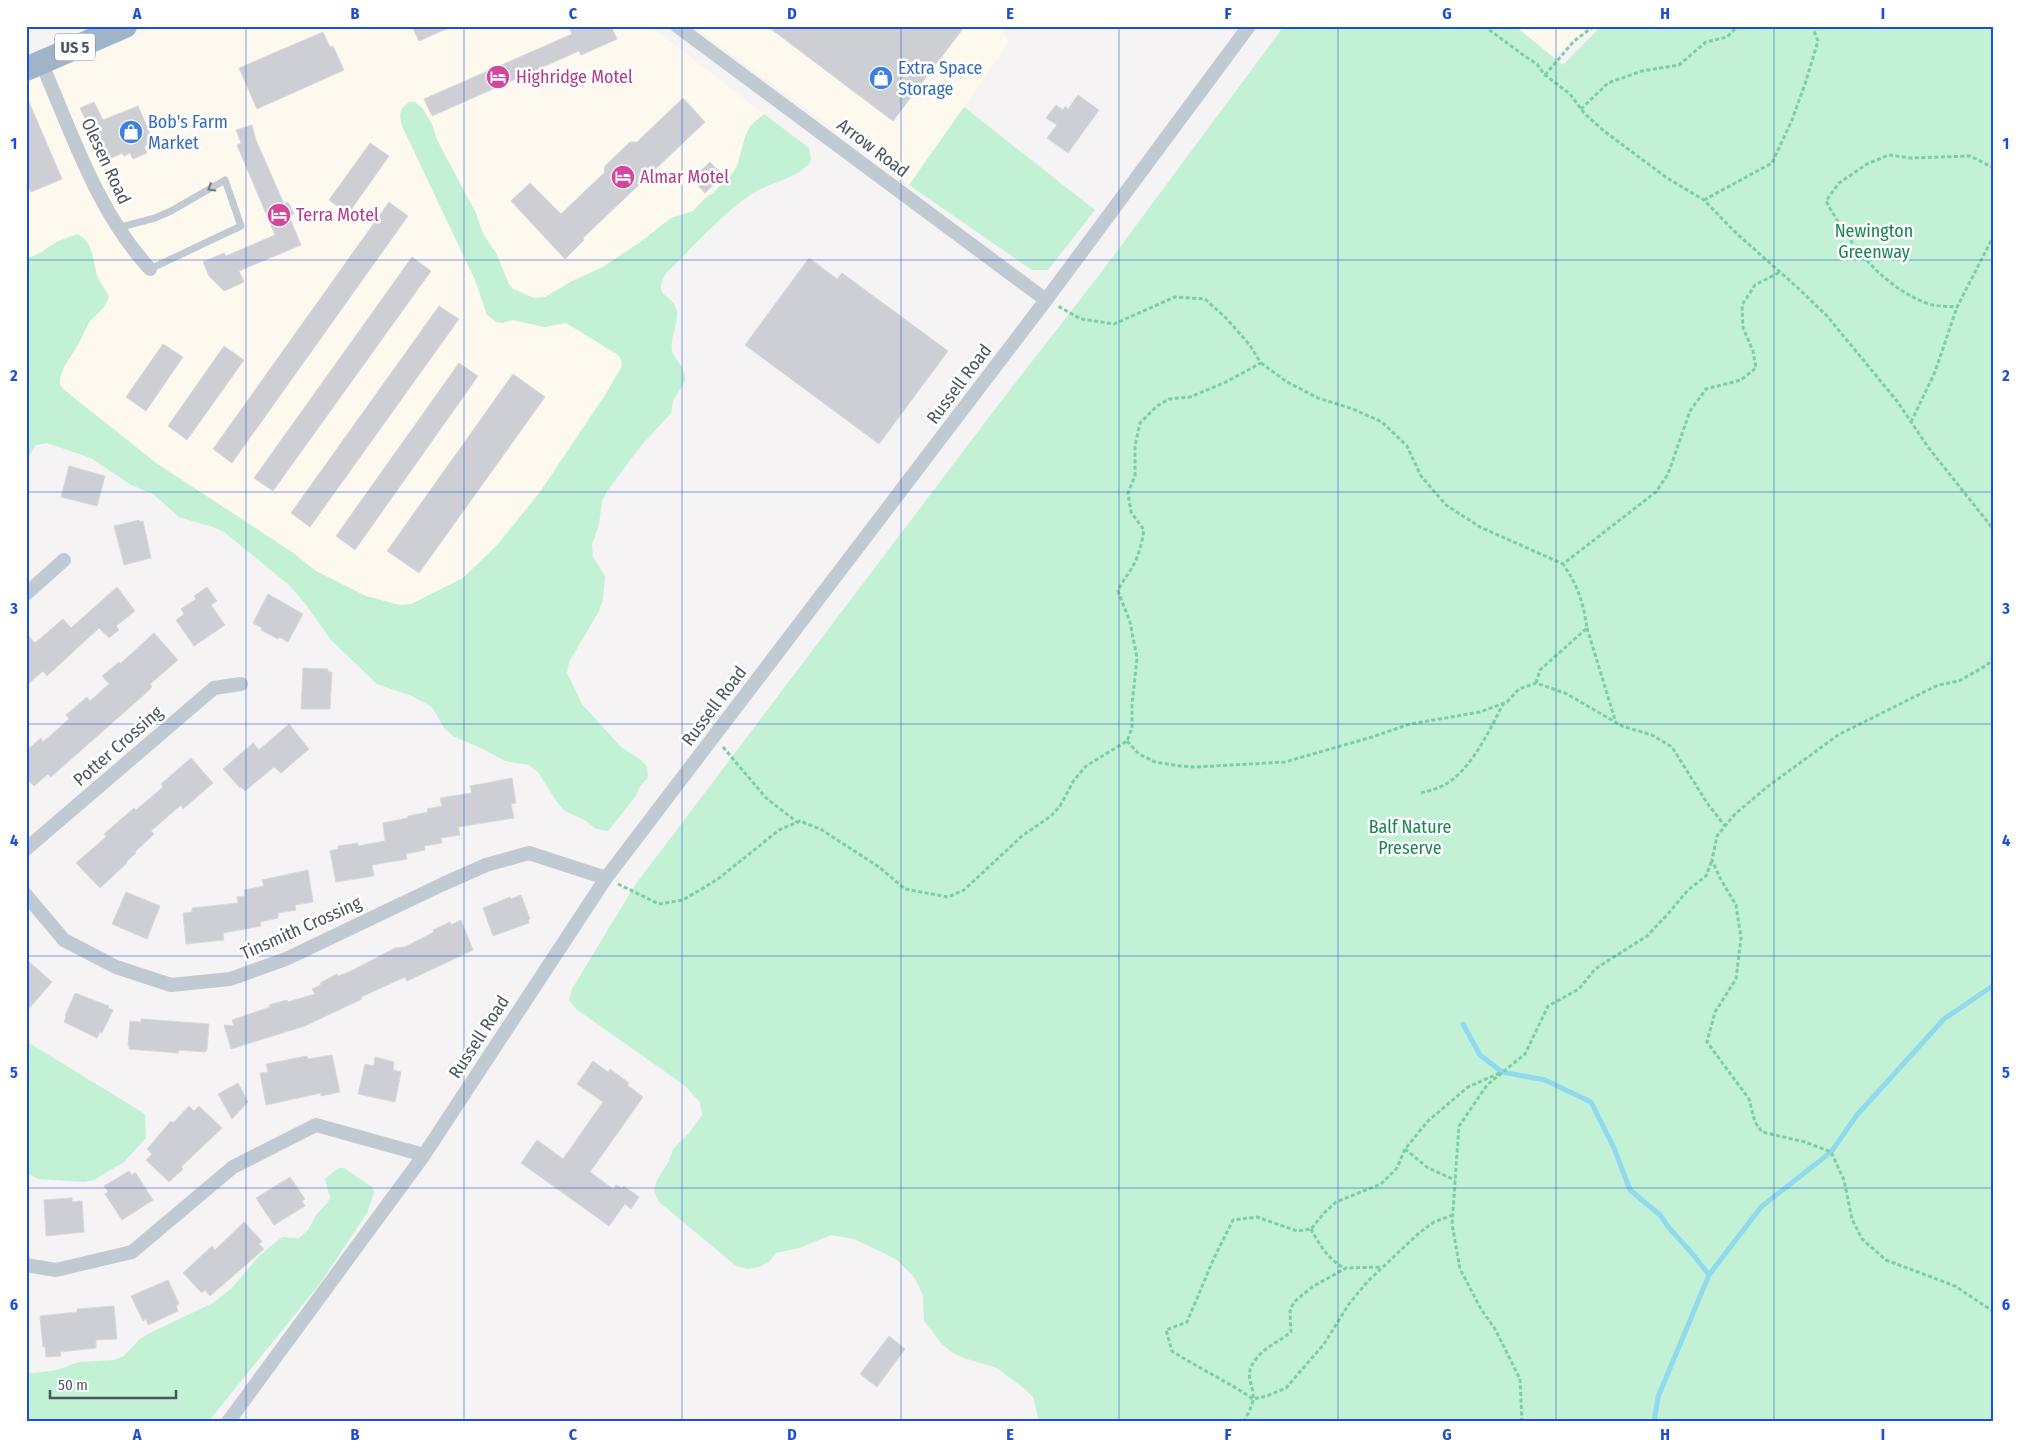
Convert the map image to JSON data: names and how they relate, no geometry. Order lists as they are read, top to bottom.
{
  "streets": {
    "highway": ["US 5"],
    "street": [
      "Arrow Road",
      "Olesen Road",
      "Russell Road",
      "Potter Crossing",
      "Tinsmith Crossing"
    ]
  },
  "crossings": [
    ["US 5", "Olesen Road"],
    ["Arrow Road", "Russell Road"],
    ["Russell Road", "Tinsmith Crossing"]
  ],
  "parks": ["Newington Greenway", "Balf Nature Preserve"],
  "places": {
    "hotel": ["Highridge Motel", "Almar Motel", "Terra Motel"],
    "shop": ["Extra Space Storage", "Bob's Farm Market"]
  },
  "scale_bar": "50 m",
  "grid": {
    "columns": [
      "A",
      "B",
      "C",
      "D",
      "E",
      "F",
      "G",
      "H",
      "I"
    ],
    "rows": [
      "1",
      "2",
      "3",
      "4",
      "5",
      "6"
    ]
  }
}
